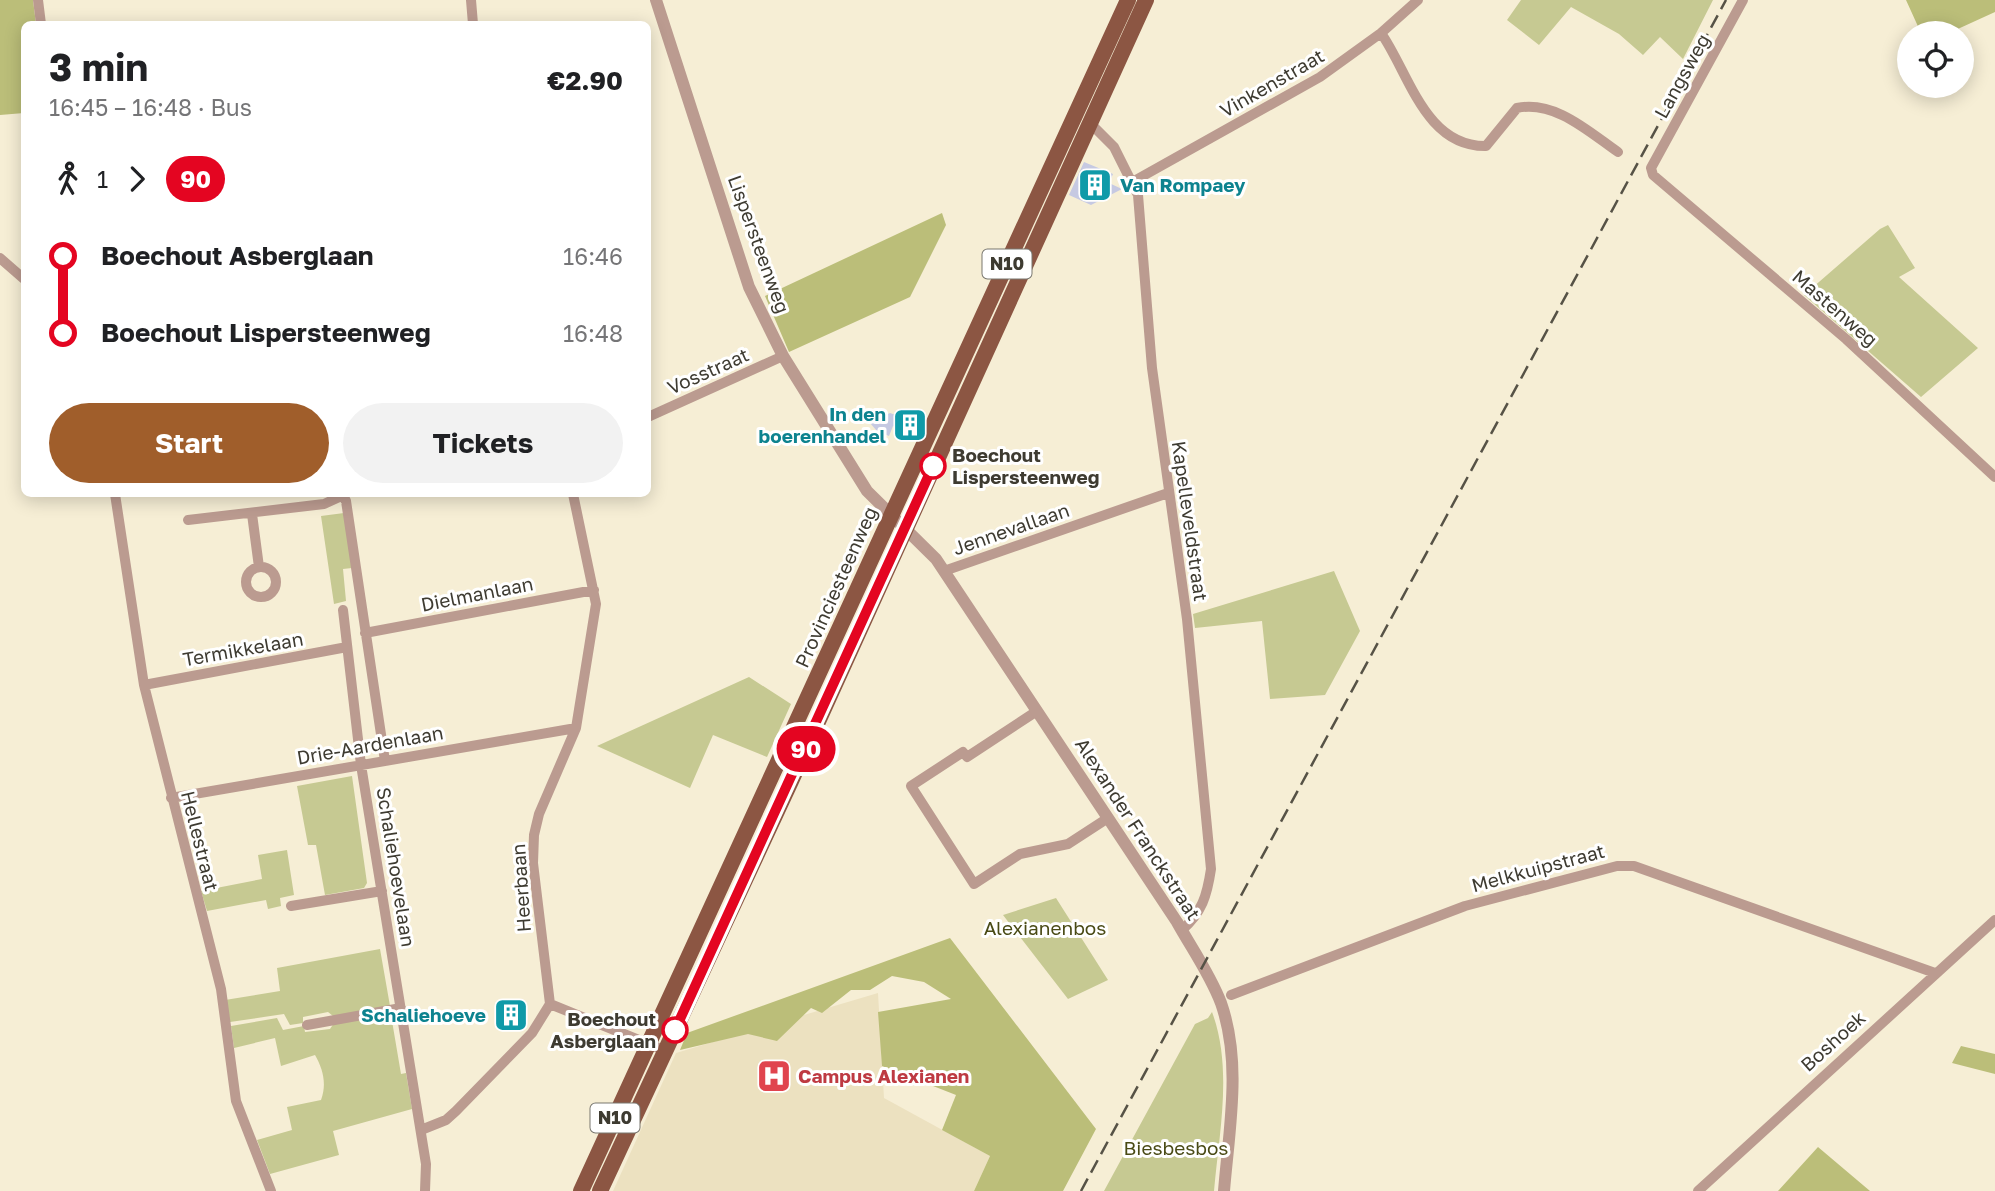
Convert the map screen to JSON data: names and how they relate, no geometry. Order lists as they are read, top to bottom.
{
  "streets": {
    "main road": ["N10", "Provinciesteenweg"],
    "street": [
      "Langsweg",
      "Vinkenstraat",
      "Lispersteenweg",
      "Mastenweg",
      "Vosstraat",
      "Kapelleveldstraat",
      "Jennevallaan",
      "Dielmanlaan",
      "Termikkelaan",
      "Drie-Aardenlaan",
      "Alexander Franckstraat",
      "Hellestraat",
      "Schaliehoevelaan",
      "Melkkuipstraat",
      "Heerbaan",
      "Boshoek"
    ]
  },
  "crossings": [
    ["Langsweg", "Mastenweg"],
    ["Vinkenstraat", "Kapelleveldstraat"],
    ["Lispersteenweg", "Vosstraat"],
    ["Lispersteenweg", "Provinciesteenweg"],
    ["Lispersteenweg", "Alexander Franckstraat"],
    ["Kapelleveldstraat", "Jennevallaan"],
    ["Kapelleveldstraat", "Provinciesteenweg"],
    ["Kapelleveldstraat", "Alexander Franckstraat"],
    ["Jennevallaan", "Alexander Franckstraat"],
    ["Provinciesteenweg", "Alexander Franckstraat"],
    ["Dielmanlaan", "Schaliehoevelaan"],
    ["Dielmanlaan", "Heerbaan"],
    ["Termikkelaan", "Hellestraat"],
    ["Termikkelaan", "Schaliehoevelaan"],
    ["Drie-Aardenlaan", "Hellestraat"],
    ["Drie-Aardenlaan", "Schaliehoevelaan"],
    ["Drie-Aardenlaan", "Heerbaan"],
    ["Melkkuipstraat", "Boshoek"]
  ],
  "parks": ["Alexianenbos", "Biesbesbos"],
  "places": {
    "building": ["Van Rompaey", "In den boerenhandel", "Schaliehoeve"],
    "other": ["Boechout Lispersteenweg", "Boechout Asberglaan"],
    "hospital": ["Campus Alexianen"]
  },
  "lines": ["bus line 90"],
  "page": {
    "on_map": "90",
    "heading": ["3 min", "16:45 – 16:48 · Bus", "€2.90"],
    "legs": ["1", "90"],
    "list": [
      {
        "name": "Boechout Asberglaan",
        "value": "16:46"
      },
      {
        "name": "Boechout Lispersteenweg",
        "value": "16:48"
      }
    ],
    "buttons": ["Start", "Tickets"]
  }
}
